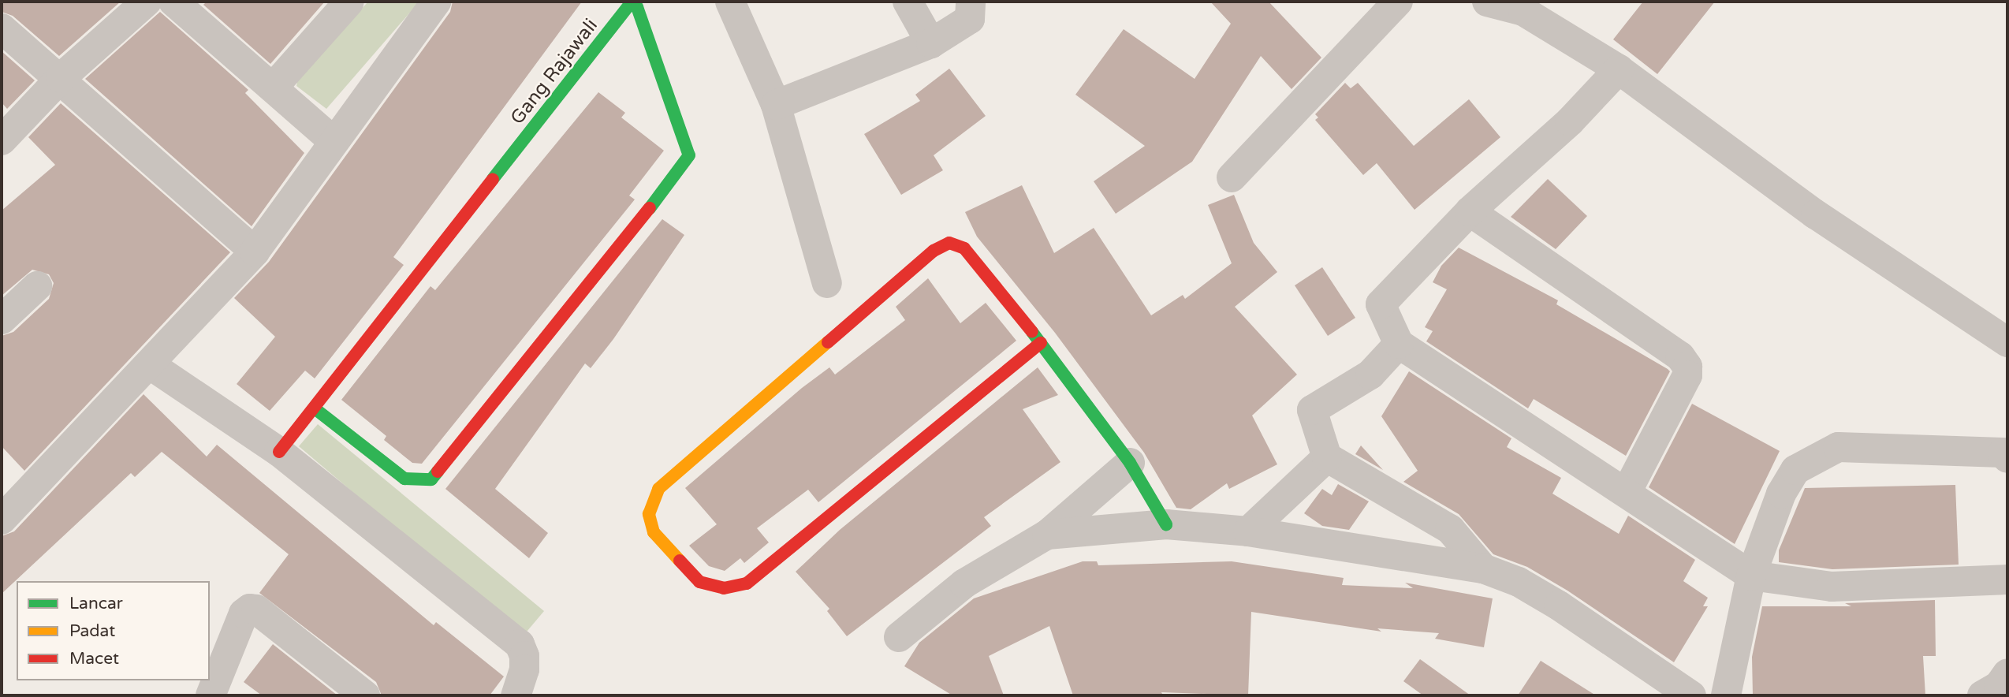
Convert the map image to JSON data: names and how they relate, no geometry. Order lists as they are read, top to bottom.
{
  "streets": {
    "street": ["Gang Rajawali"]
  },
  "legend": ["Lancar", "Padat", "Macet"]
}
